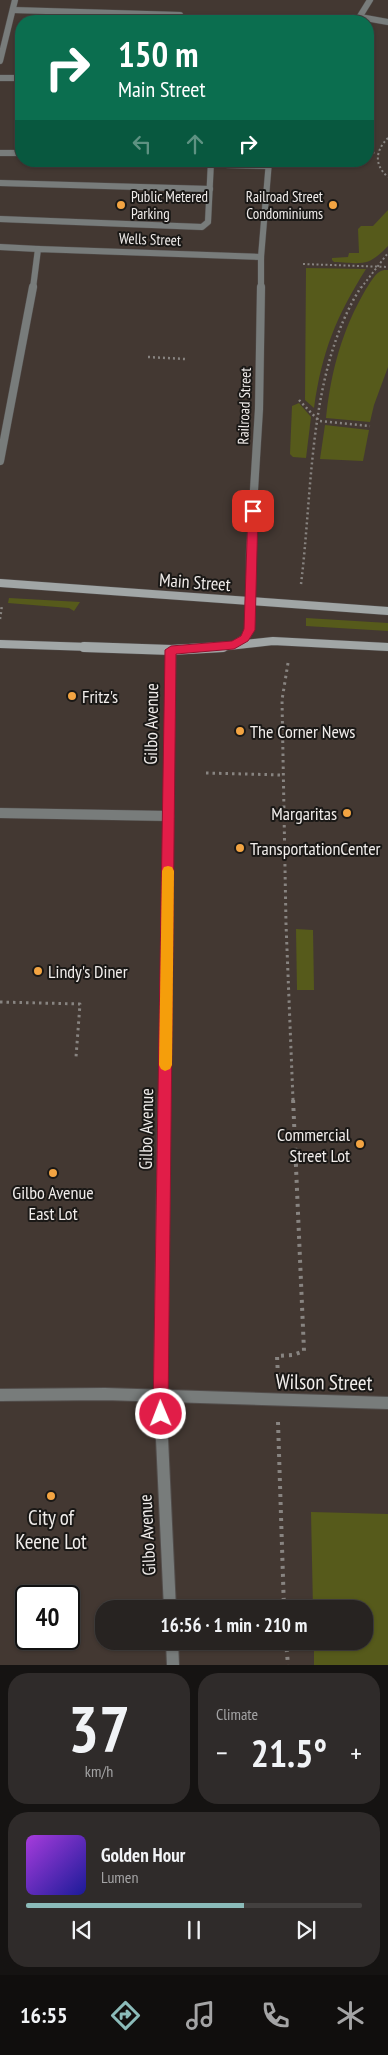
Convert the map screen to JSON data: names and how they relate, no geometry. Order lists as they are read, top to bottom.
{
  "streets": {
    "main road": ["Main Street"],
    "street": [
      "Wells Street",
      "Railroad Street",
      "Gilbo Avenue",
      "Wilson Street"
    ]
  },
  "crossings": [
    ["Wells Street", "Railroad Street"],
    ["Railroad Street", "Main Street"],
    ["Gilbo Avenue", "Wilson Street"]
  ],
  "places": [
    "Public Metered Parking",
    "Railroad Street Condominiums",
    "Fritz's",
    "The Corner News",
    "Margaritas",
    "TransportationCenter",
    "Lindy's Diner",
    "Commercial Street Lot",
    "Gilbo Avenue East Lot",
    "City of Keene Lot"
  ],
  "page": {
    "turn": ["150 m", "Main Street"],
    "limit": "40",
    "trip": "16:56 · 1 min · 210 m",
    "tile": [
      ["37", "km/h"],
      "Climate"
    ],
    "heat": ["−", "21.5°", "+"],
    "song": ["Golden Hour", "Lumen"],
    "tabs": "16:55"
  }
}
